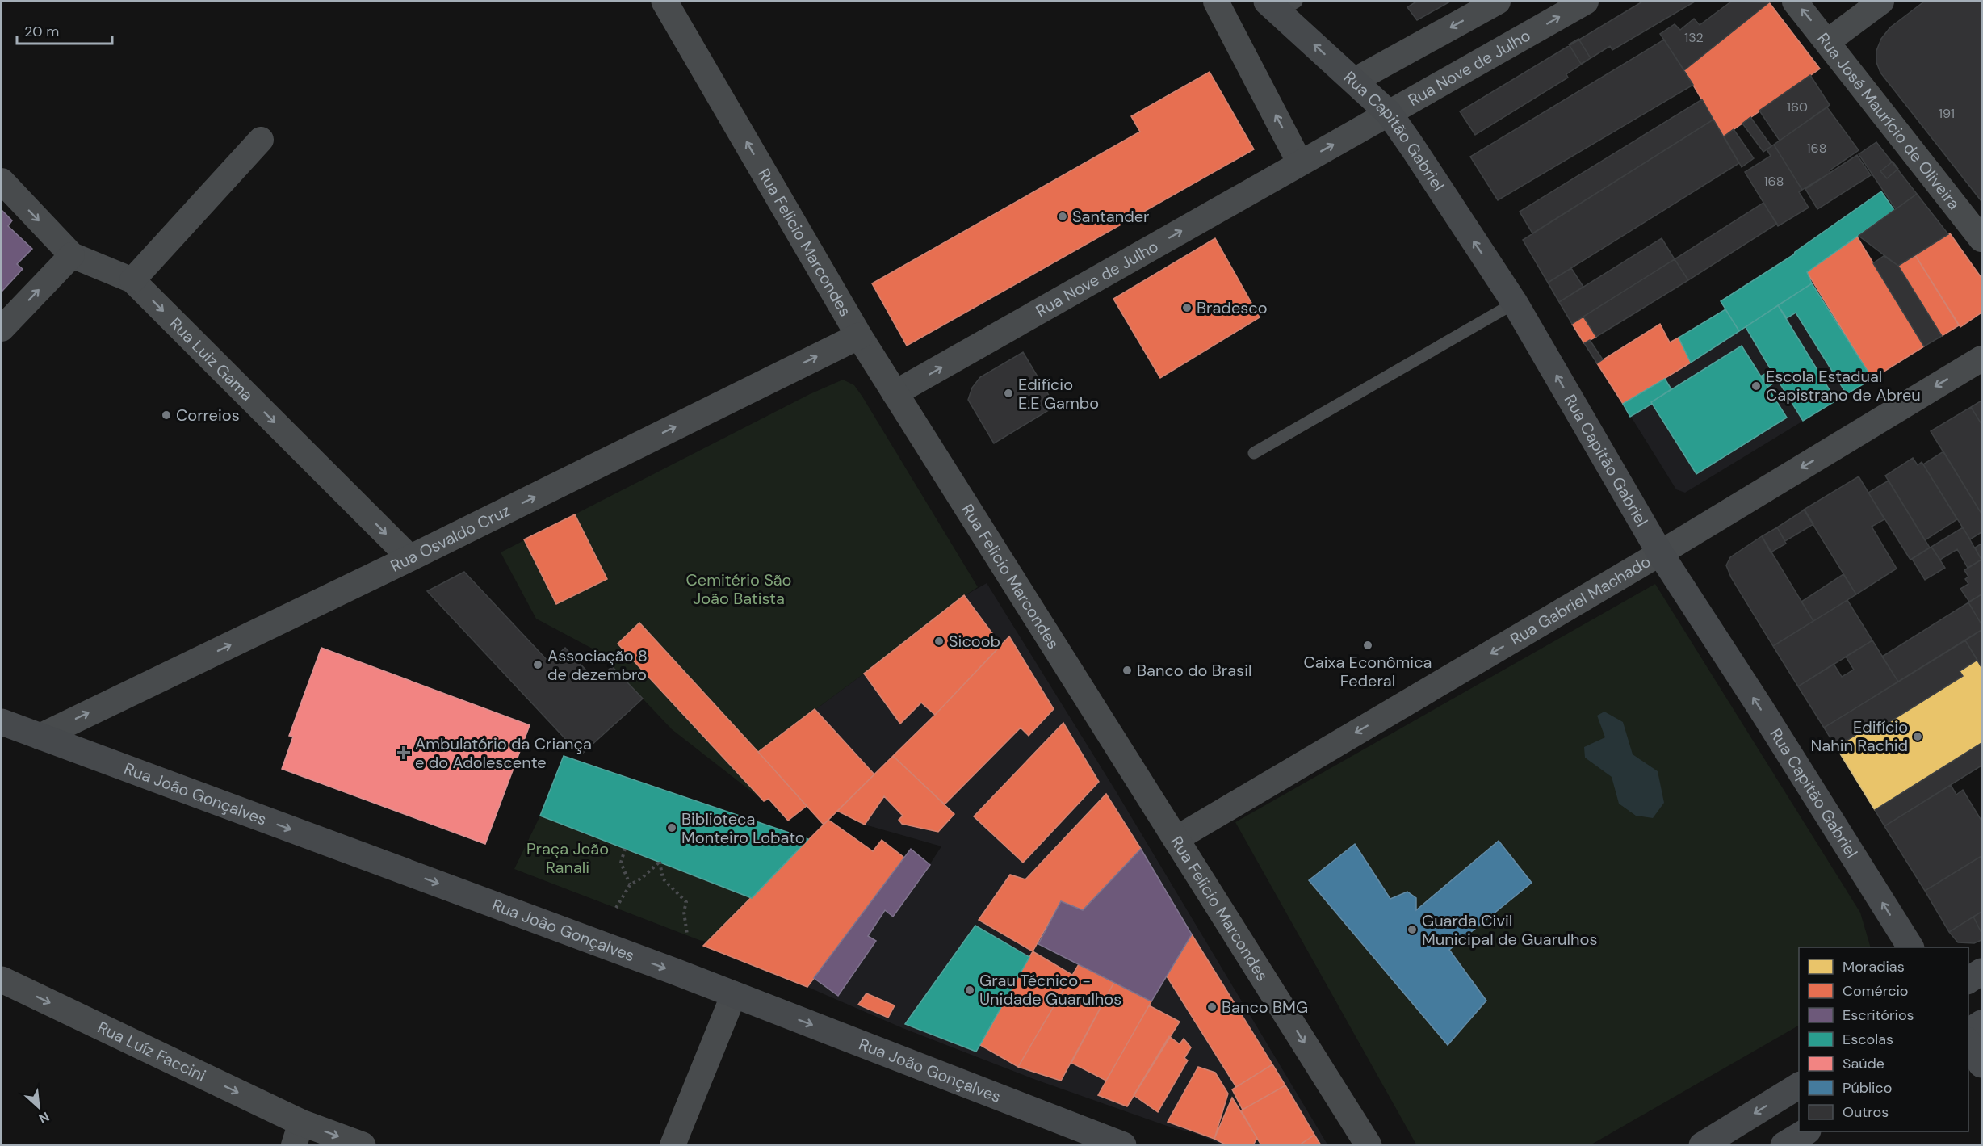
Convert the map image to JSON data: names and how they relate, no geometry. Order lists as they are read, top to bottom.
{
  "streets": {
    "main road": ["Rua Capitão Gabriel", "Rua João Gonçalves"],
    "street": [
      "Rua Nove de Julho",
      "Rua José Maurício de Oliveira",
      "Rua Felicio Marcondes",
      "Rua Luiz Gama",
      "Rua Osvaldo Cruz",
      "Rua Gabriel Machado",
      "Rua Luíz Faccini"
    ]
  },
  "crossings": [
    ["Rua Nove de Julho", "Rua Capitão Gabriel"],
    ["Rua Nove de Julho", "Rua Felicio Marcondes"],
    ["Rua Capitão Gabriel", "Rua Gabriel Machado"],
    ["Rua Felicio Marcondes", "Rua Osvaldo Cruz"],
    ["Rua Felicio Marcondes", "Rua Gabriel Machado"],
    ["Rua Luiz Gama", "Rua Osvaldo Cruz"],
    ["Rua Osvaldo Cruz", "Rua João Gonçalves"]
  ],
  "one_way": [
    "Rua Nove de Julho",
    "Rua Capitão Gabriel",
    "Rua Luiz Gama",
    "Rua Osvaldo Cruz",
    "Rua Gabriel Machado",
    "Rua João Gonçalves",
    "Rua Luíz Faccini"
  ],
  "parks": ["Cemitério São João Batista", "Praça João Ranali"],
  "places": {
    "other": [
      "Santander",
      "Bradesco",
      "Escola Estadual Capistrano de Abreu",
      "Edifício E.E Gambo",
      "Correios",
      "Sicoob",
      "Caixa Econômica Federal",
      "Associação 8 de dezembro",
      "Banco do Brasil",
      "Edifício Nahin Rachid",
      "Biblioteca Monteiro Lobato",
      "Guarda Civil Municipal de Guarulhos",
      "Grau Técnico - Unidade Guarulhos",
      "Banco BMG"
    ],
    "health": ["Ambulatório da Criança e do Adolescente"]
  },
  "house_numbers": [
    "132",
    "160",
    "191",
    "168",
    "168"
  ],
  "legend": [
    "Moradias",
    "Comércio",
    "Escritórios",
    "Escolas",
    "Saúde",
    "Público",
    "Outros"
  ],
  "scale_bar": "20 m",
  "north": "bottom right"
}
